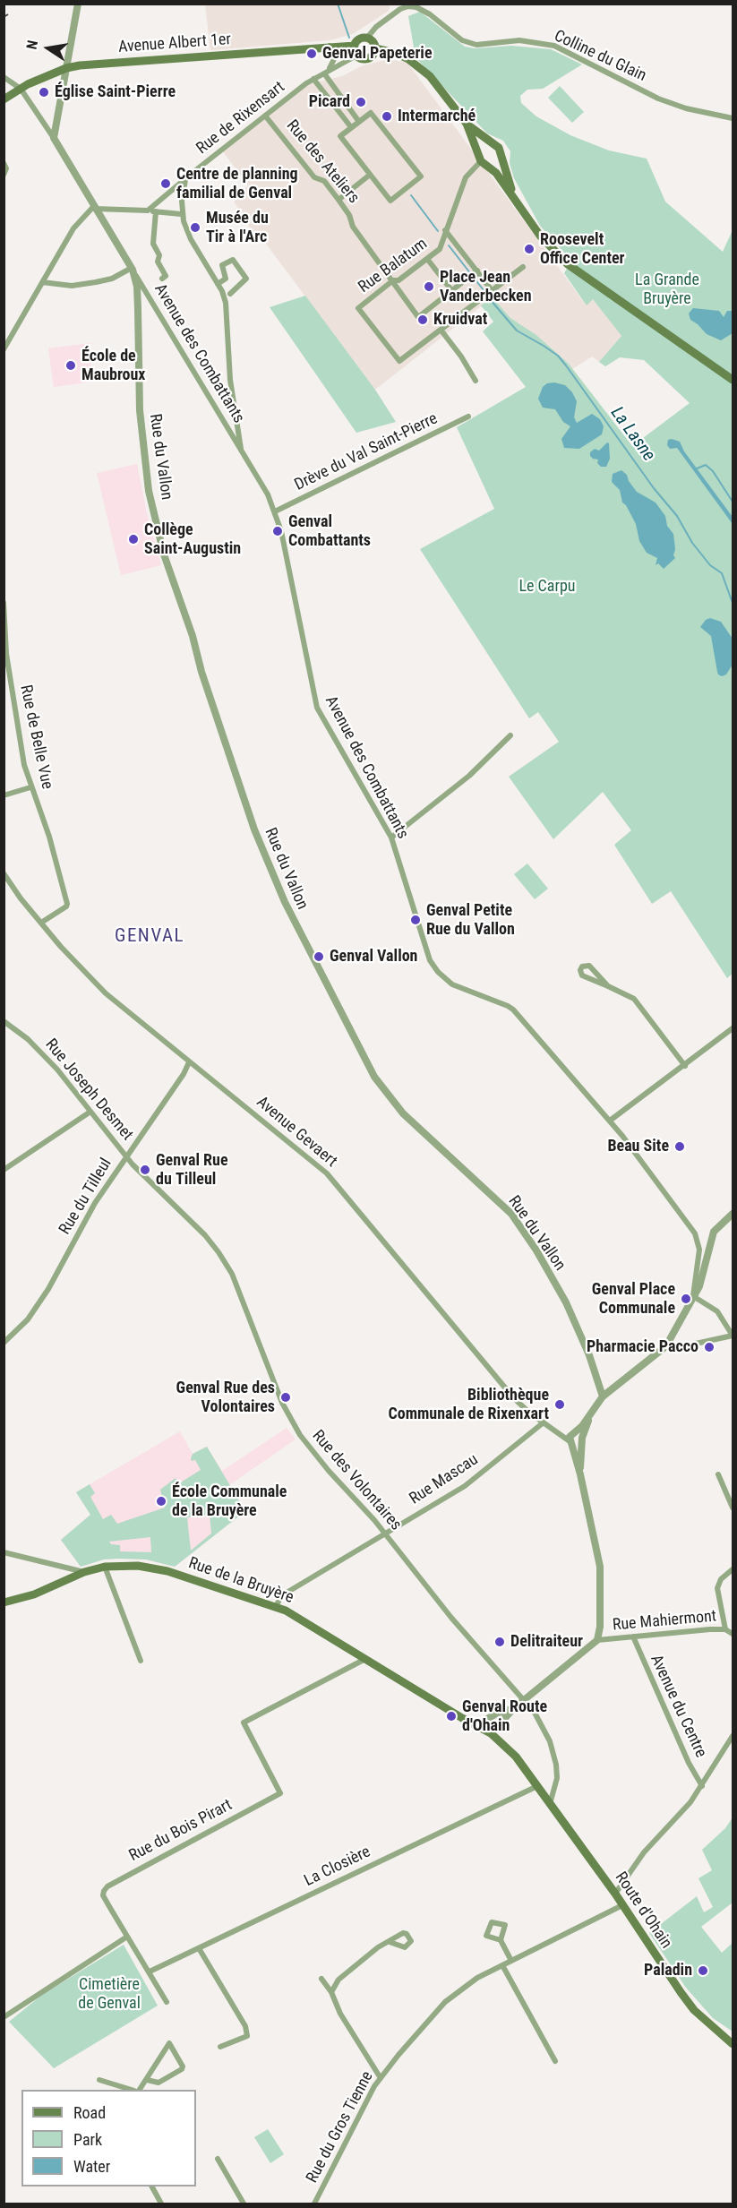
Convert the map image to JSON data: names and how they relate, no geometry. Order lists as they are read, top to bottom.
{
  "streets": {
    "main road": ["Avenue Albert 1er", "Rue de la Bruyère", "Route d'Ohain"],
    "street": [
      "Colline du Glain",
      "Rue de Rixensart",
      "Rue des Ateliers",
      "Rue Balatum",
      "Avenue des Combattants",
      "Drève du Val Saint-Pierre",
      "Rue du Vallon",
      "Rue de Belle Vue",
      "Rue Joseph Desmet",
      "Avenue Gevaert",
      "Rue du Tilleul",
      "Rue Mascau",
      "Rue des Volontaires",
      "Rue Mahiermont",
      "Avenue du Centre",
      "Rue du Bois Pirart",
      "La Closière",
      "Rue du Gros Tienne"
    ]
  },
  "crossings": [
    ["Avenue Albert 1er", "Colline du Glain"],
    ["Avenue Albert 1er", "Rue de Rixensart"],
    ["Colline du Glain", "Rue de Rixensart"],
    ["Rue de Rixensart", "Rue des Ateliers"],
    ["Rue des Ateliers", "Rue Balatum"],
    ["Avenue des Combattants", "Drève du Val Saint-Pierre"],
    ["Avenue des Combattants", "Rue du Vallon"],
    ["Rue de Belle Vue", "Avenue Gevaert"],
    ["Rue Joseph Desmet", "Rue du Tilleul"],
    ["Rue Joseph Desmet", "Rue des Volontaires"],
    ["Avenue Gevaert", "Rue du Tilleul"],
    ["Avenue Gevaert", "Rue Mascau"],
    ["Rue du Tilleul", "Rue des Volontaires"],
    ["Rue Mascau", "Rue des Volontaires"],
    ["Rue Mascau", "Rue de la Bruyère"],
    ["Rue de la Bruyère", "Rue du Bois Pirart"],
    ["Rue de la Bruyère", "Route d'Ohain"],
    ["Rue Mahiermont", "Avenue du Centre"],
    ["Rue du Bois Pirart", "La Closière"],
    ["La Closière", "Route d'Ohain"],
    ["Route d'Ohain", "Rue du Gros Tienne"]
  ],
  "districts": ["GENVAL"],
  "water": ["La Lasne"],
  "parks": ["La Grande Bruyère", "Le Carpu", "Cimetière de Genval"],
  "places": [
    "Genval Papeterie",
    "Église Saint-Pierre",
    "Picard",
    "Intermarché",
    "Centre de planning familial de Genval",
    "Musée du Tir à l'Arc",
    "Roosevelt Office Center",
    "Place Jean Vanderbecken",
    "Kruidvat",
    "École de Maubroux",
    "Genval Combattants",
    "Collège Saint-Augustin",
    "Genval Petite Rue du Vallon",
    "Genval Vallon",
    "Beau Site",
    "Genval Rue du Tilleul",
    "Genval Place Communale",
    "Pharmacie Pacco",
    "Genval Rue des Volontaires",
    "Bibliothèque Communale de Rixenxart",
    "École Communale de la Bruyère",
    "Delitraiteur",
    "Genval Route d'Ohain",
    "Paladin"
  ],
  "legend": ["Road", "Park", "Water"],
  "north": "left"
}
